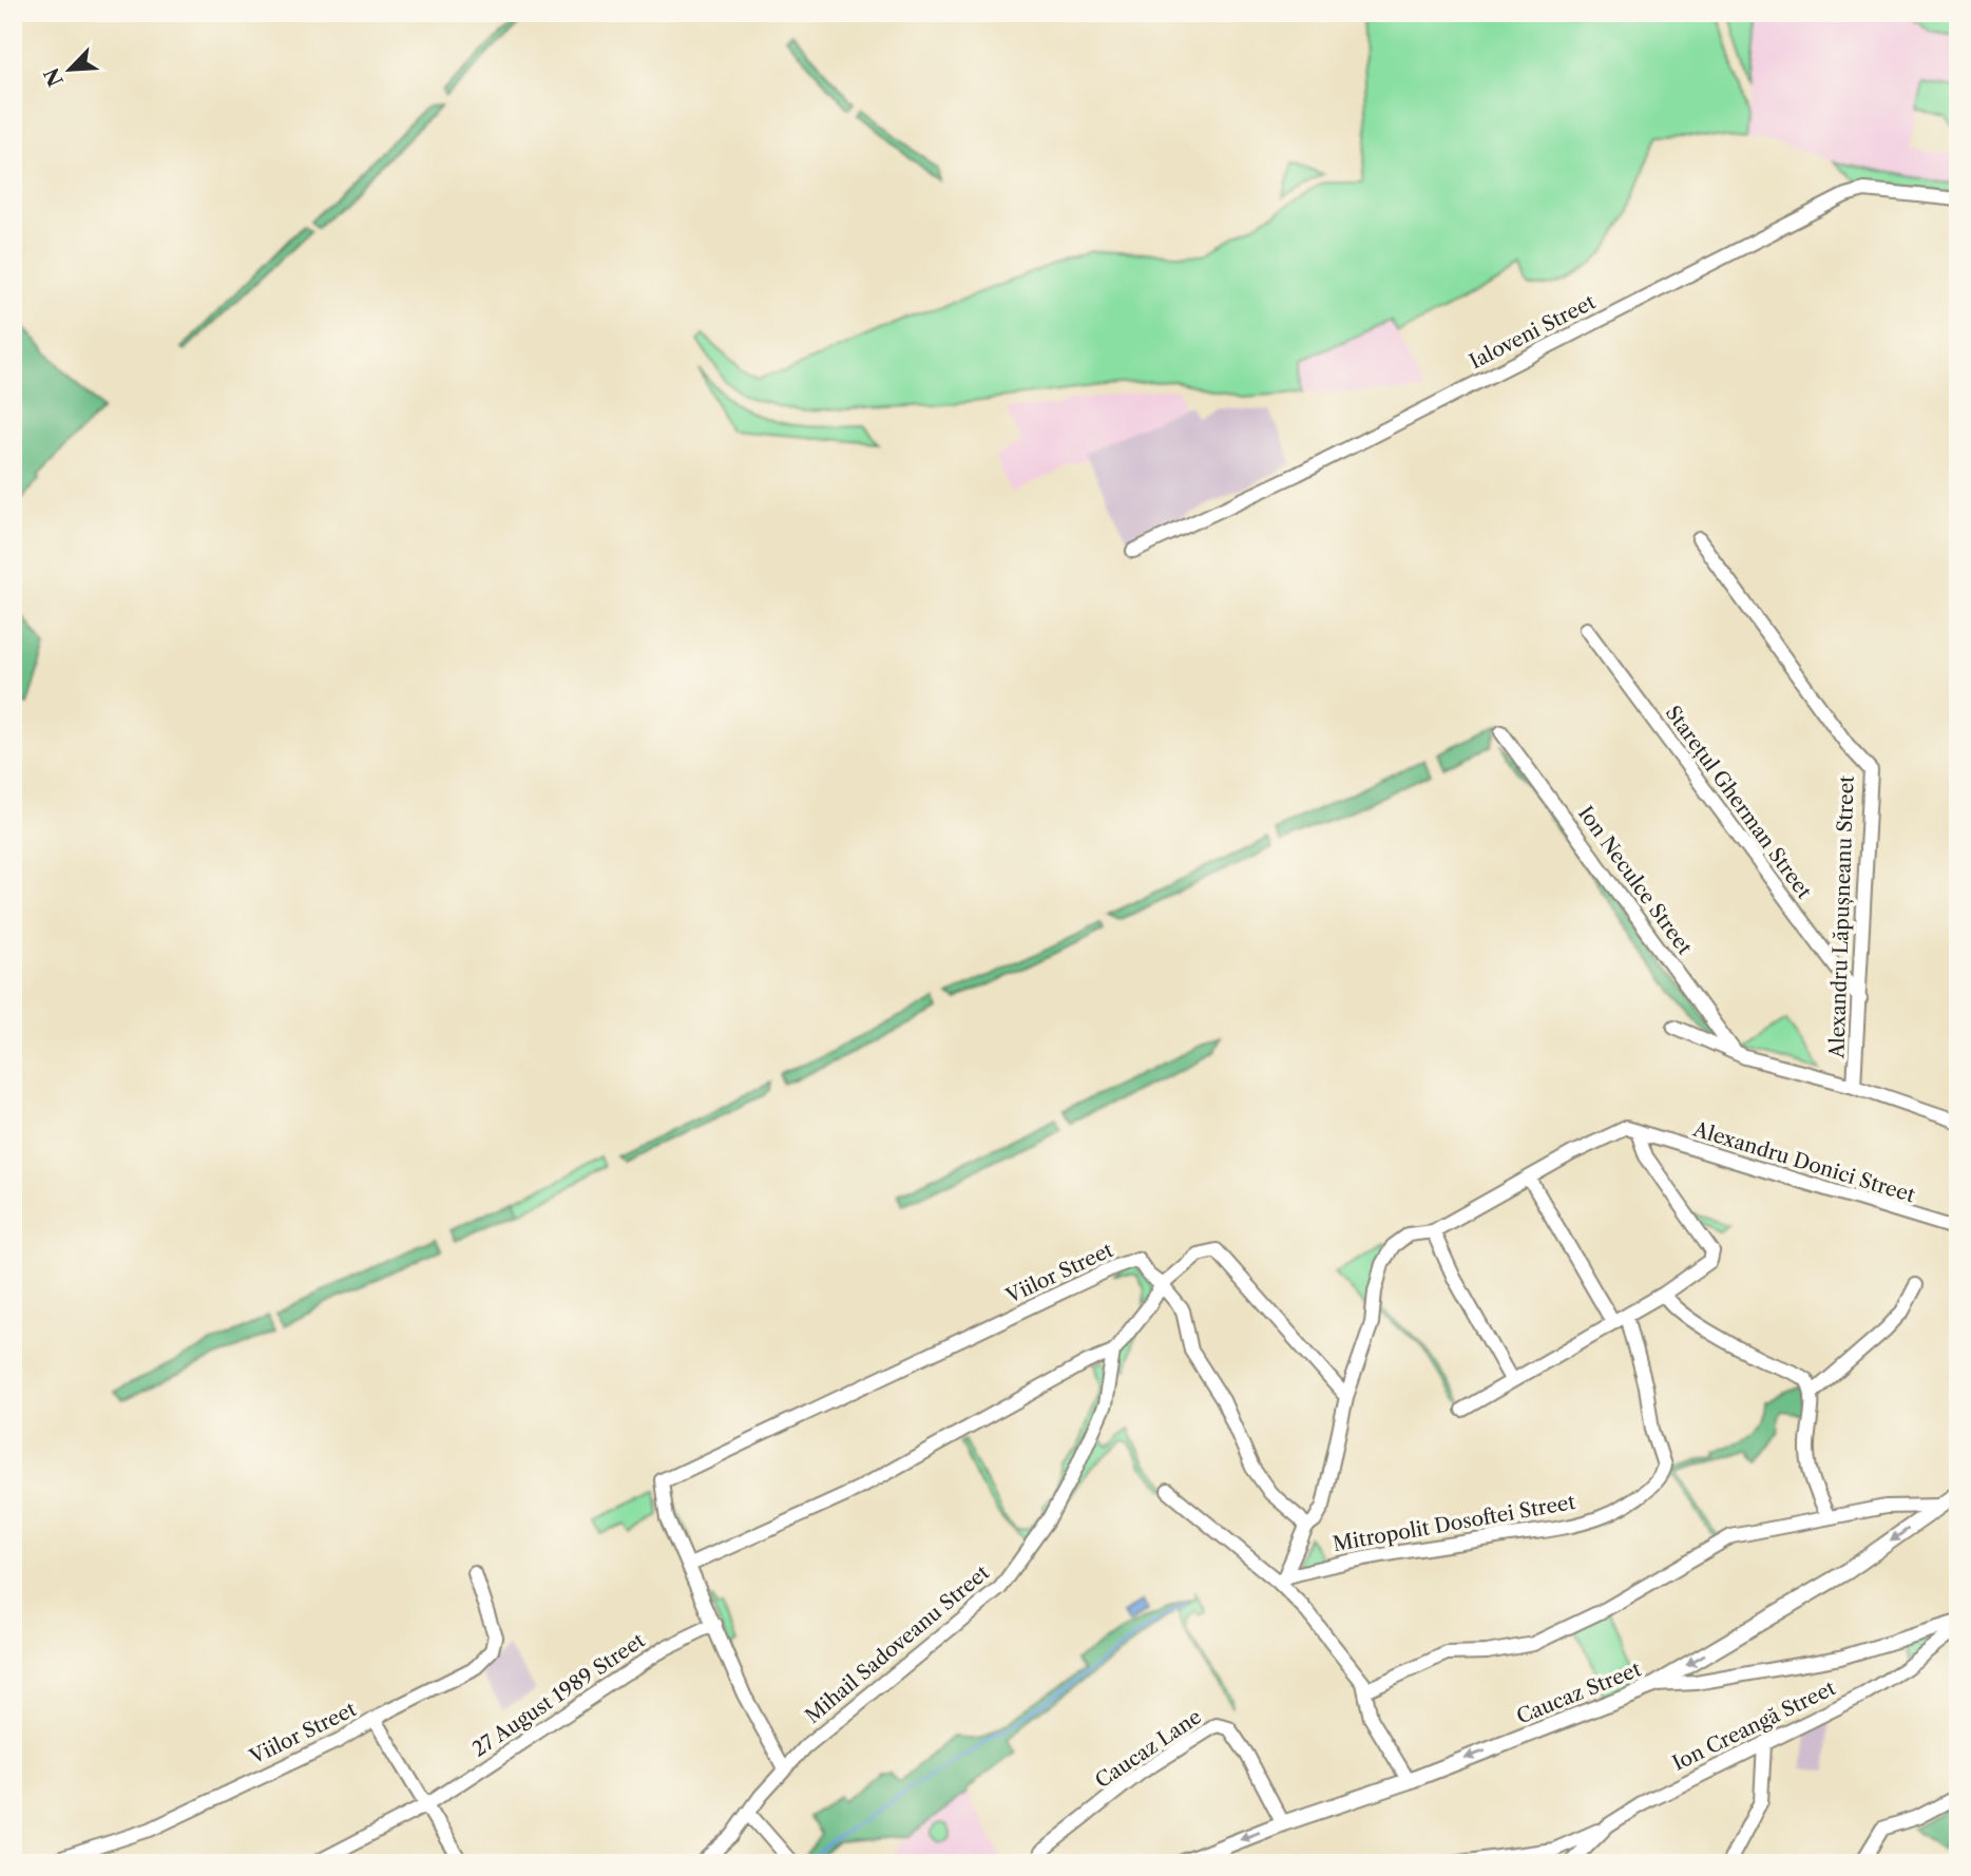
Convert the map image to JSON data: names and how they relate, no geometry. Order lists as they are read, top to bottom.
{
  "streets": {
    "street": [
      "Ialoveni Street",
      "Starețul Gherman Street",
      "Ion Neculce Street",
      "Alexandru Lăpușneanu Street",
      "Alexandru Donici Street",
      "Viilor Street",
      "Mitropolit Dosoftei Street",
      "Mihail Sadoveanu Street",
      "Caucaz Street",
      "27 August 1989 Street",
      "Ion Creangă Street",
      "Caucaz Lane"
    ]
  },
  "crossings": [
    ["Starețul Gherman Street", "Alexandru Lăpușneanu Street"],
    ["Alexandru Donici Street", "Mitropolit Dosoftei Street"],
    ["Viilor Street", "Mitropolit Dosoftei Street"],
    ["Caucaz Street", "Caucaz Lane"]
  ],
  "north": "bottom left"
}
